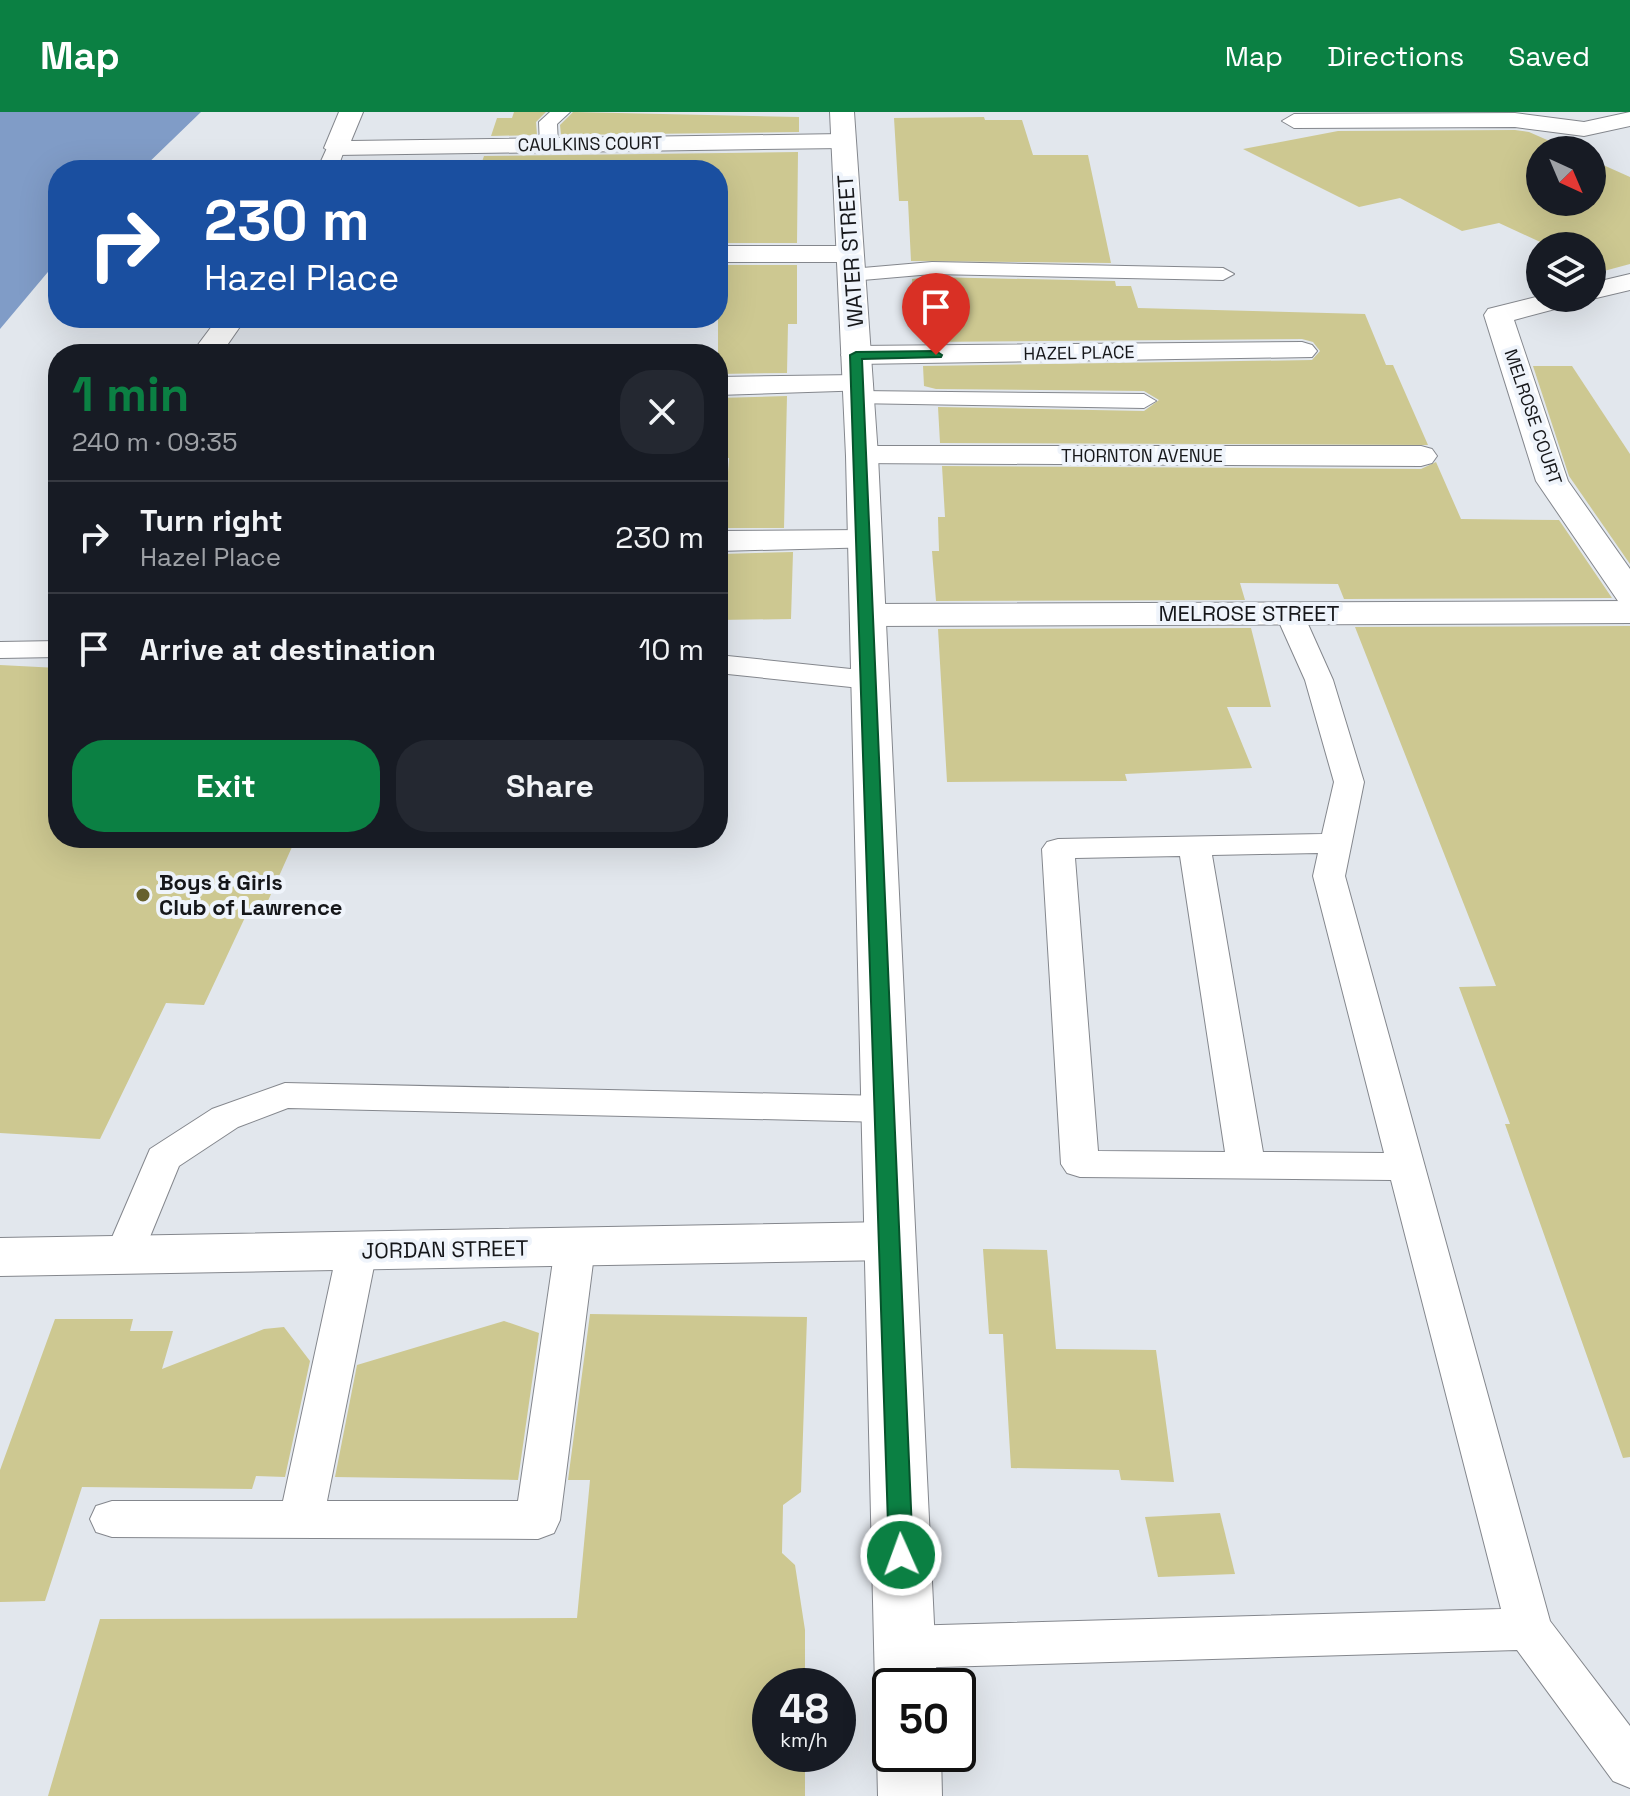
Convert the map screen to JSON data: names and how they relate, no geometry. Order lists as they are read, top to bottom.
{
  "streets": {
    "street": [
      "CAULKINS COURT",
      "WATER STREET",
      "HAZEL PLACE",
      "MELROSE COURT",
      "THORNTON AVENUE",
      "MELROSE STREET",
      "JORDAN STREET"
    ]
  },
  "crossings": [
    ["CAULKINS COURT", "WATER STREET"],
    ["WATER STREET", "HAZEL PLACE"],
    ["WATER STREET", "THORNTON AVENUE"],
    ["WATER STREET", "MELROSE STREET"],
    ["WATER STREET", "JORDAN STREET"]
  ],
  "places": ["Boys & Girls Club of Lawrence"],
  "north": "bottom right",
  "page": {
    "header": "Map",
    "nav": ["Map", "Directions", "Saved"],
    "turn": ["230 m", "Hazel Place"],
    "heading": ["1 min", "240 m · 09:35"],
    "list": [
      {
        "name": "Turn right",
        "note": "Hazel Place",
        "value": "230 m"
      },
      {
        "name": "Arrive at destination",
        "value": "10 m"
      }
    ],
    "buttons": ["Exit", "Share"],
    "speed": "48 km/h",
    "limit": "50"
  }
}
